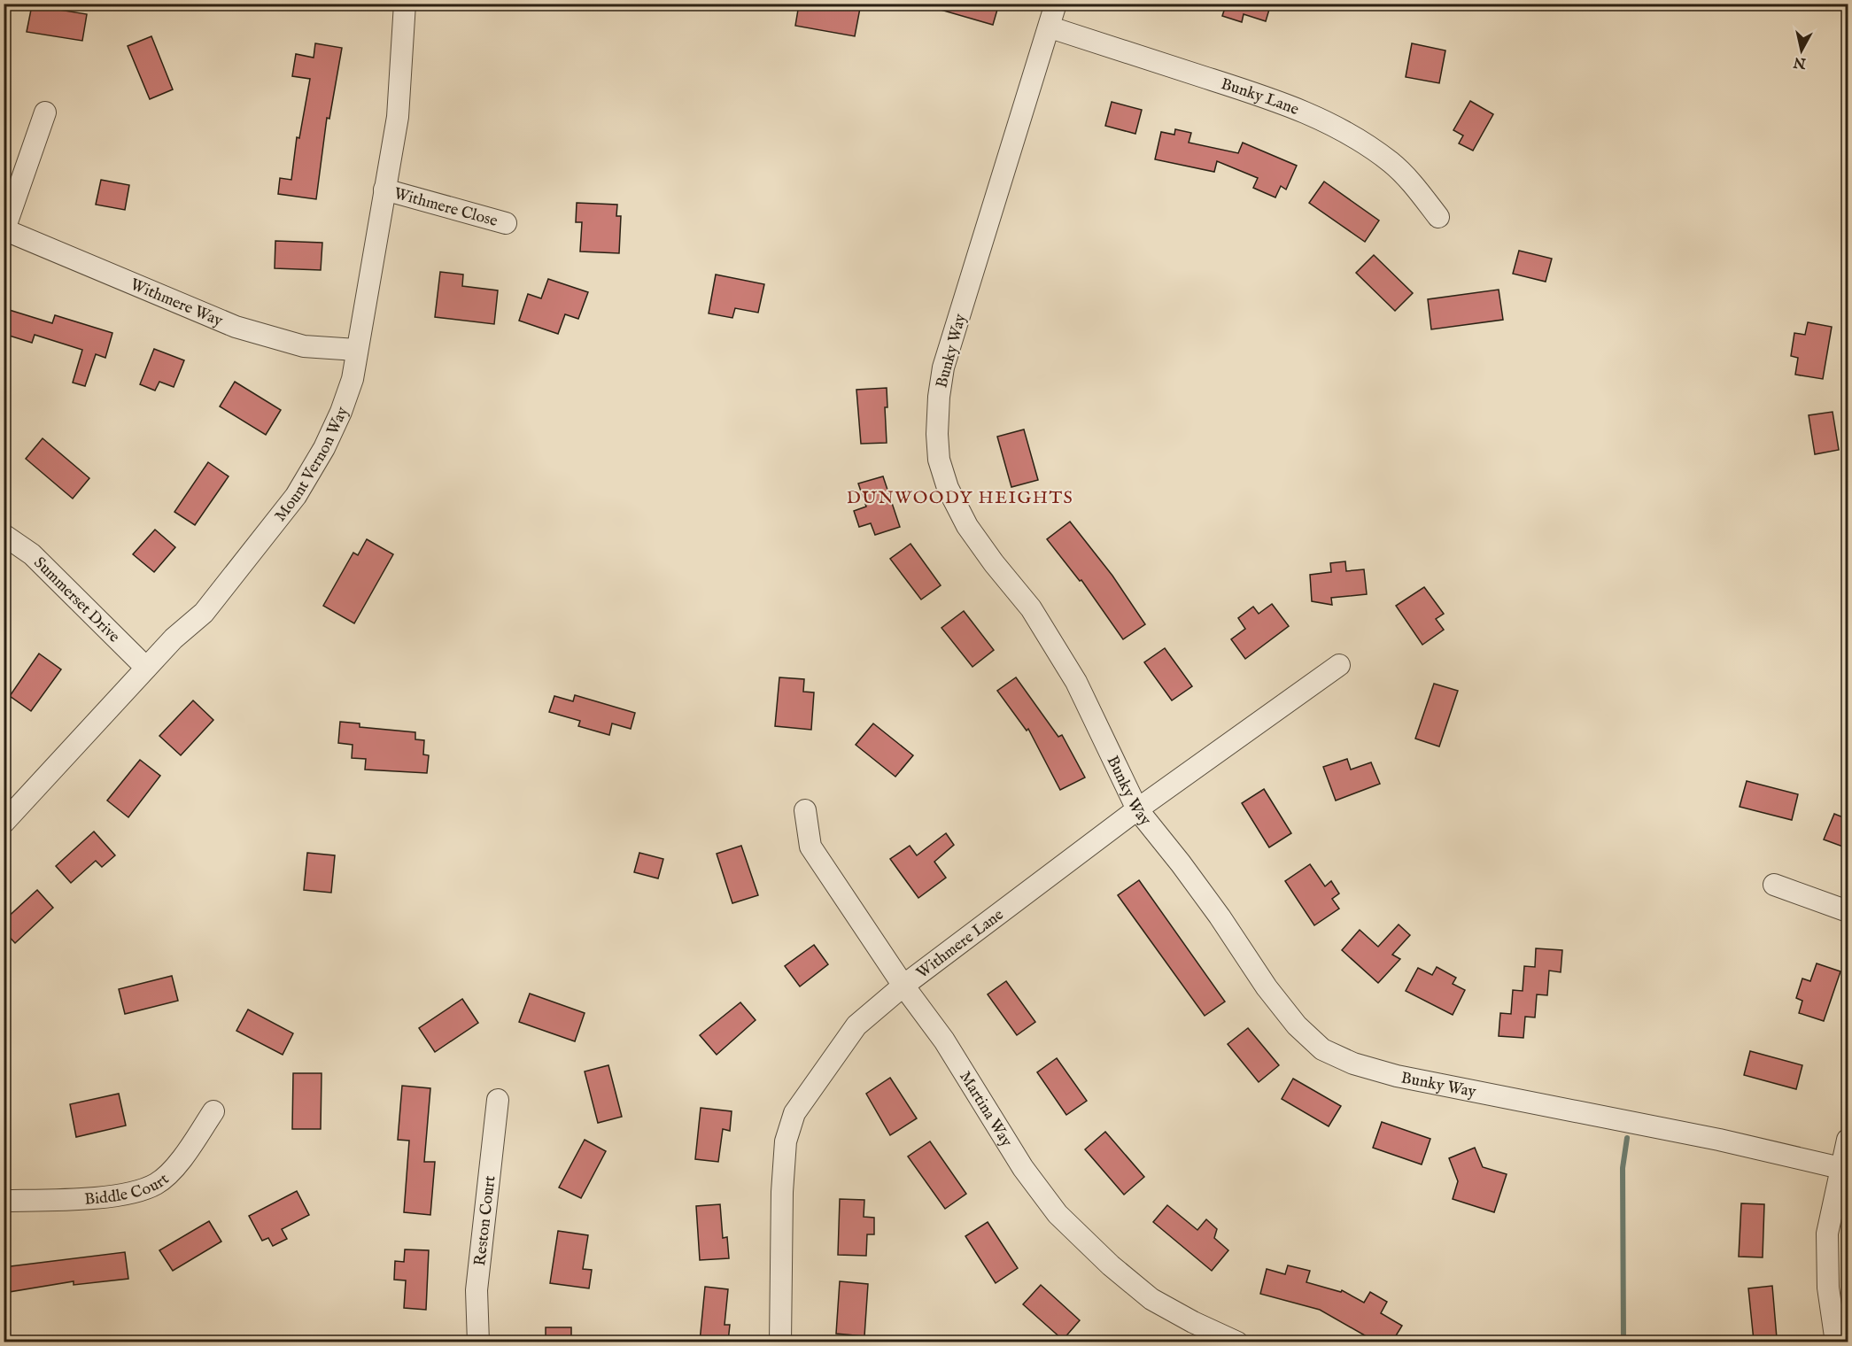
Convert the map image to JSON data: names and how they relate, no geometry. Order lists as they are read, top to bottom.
{
  "streets": {
    "street": [
      "Bunky Lane",
      "Withmere Close",
      "Withmere Way",
      "Bunky Way",
      "Mount Vernon Way",
      "Summerset Drive",
      "Withmere Lane",
      "Martina Way",
      "Biddle Court",
      "Reston Court"
    ]
  },
  "crossings": [
    ["Bunky Lane", "Bunky Way"],
    ["Withmere Close", "Mount Vernon Way"],
    ["Withmere Way", "Mount Vernon Way"],
    ["Bunky Way", "Withmere Lane"],
    ["Mount Vernon Way", "Summerset Drive"],
    ["Withmere Lane", "Martina Way"]
  ],
  "districts": ["DUNWOODY HEIGHTS"],
  "north": "bottom"
}
